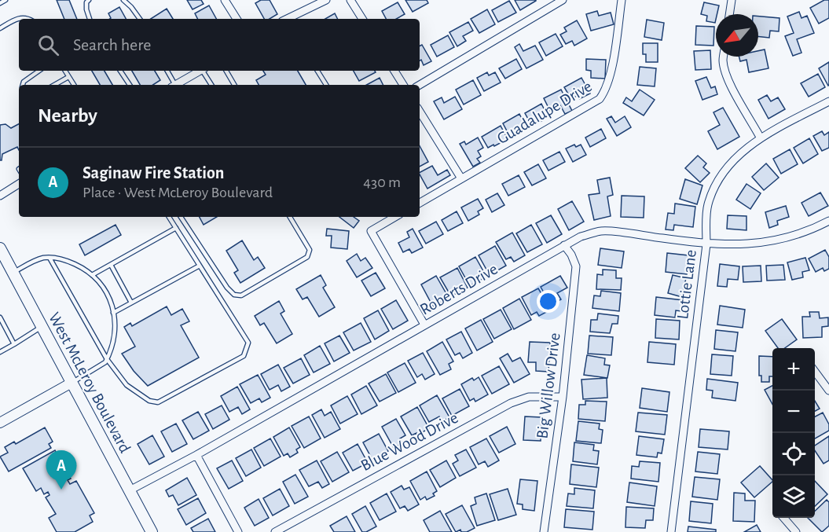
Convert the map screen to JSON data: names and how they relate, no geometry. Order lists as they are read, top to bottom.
{
  "streets": {
    "main road": ["West McLeroy Boulevard"],
    "street": [
      "Guadalupe Drive",
      "Lottie Lane",
      "Roberts Drive",
      "Big Willow Drive",
      "Blue Wood Drive"
    ]
  },
  "crossings": [
    ["Lottie Lane", "Roberts Drive"],
    ["Roberts Drive", "West McLeroy Boulevard"],
    ["Roberts Drive", "Big Willow Drive"],
    ["Big Willow Drive", "Blue Wood Drive"]
  ],
  "north": "bottom left",
  "page": {
    "search": "Search here",
    "heading": "Nearby",
    "list": [
      {
        "mark": "A",
        "name": "Saginaw Fire Station",
        "note": "Place · West McLeroy Boulevard",
        "value": "430 m"
      }
    ],
    "map_buttons": ["+", "−"],
    "pins": "A"
  }
}
